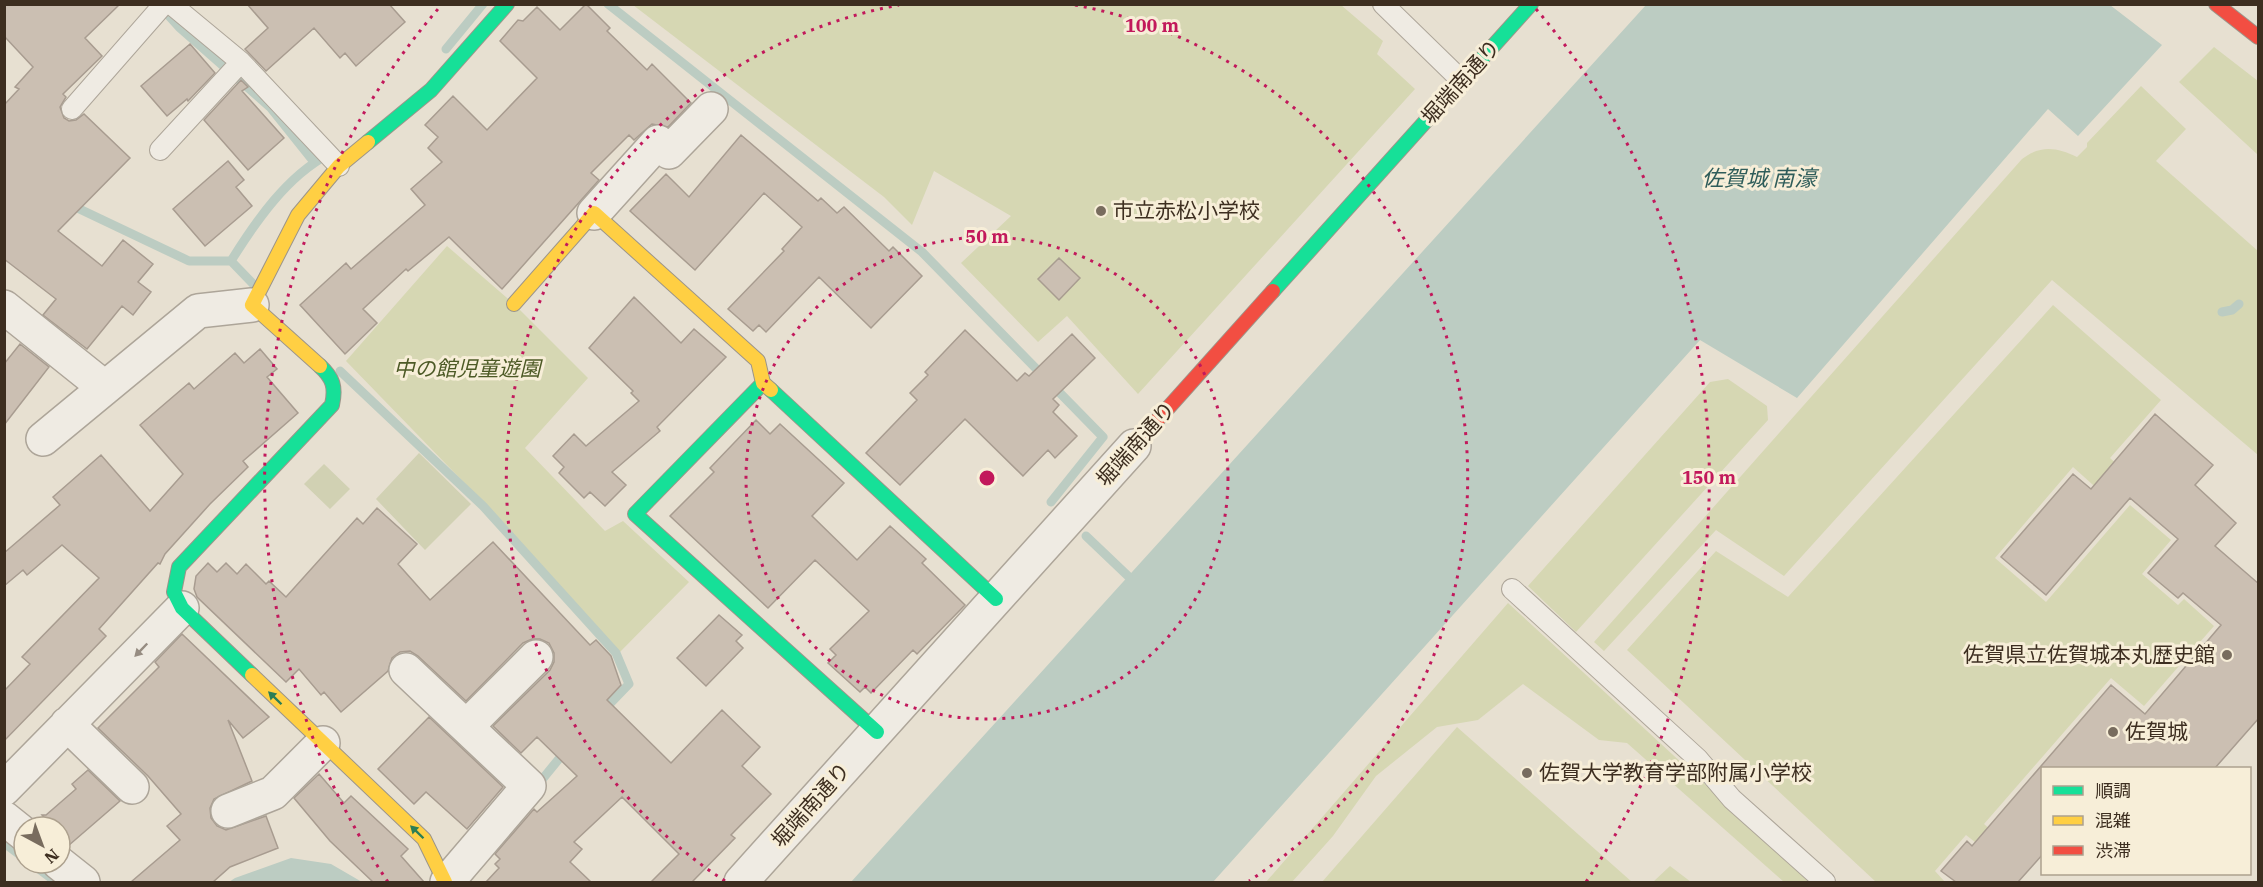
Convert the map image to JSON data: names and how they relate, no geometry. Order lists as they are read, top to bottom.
{
  "streets": {
    "street": ["堀端南通り"]
  },
  "water": ["佐賀城 南濠"],
  "parks": ["中の館児童遊園"],
  "places": [
    "市立赤松小学校",
    "佐賀県立佐賀城本丸歴史館",
    "佐賀城",
    "佐賀大学教育学部附属小学校"
  ],
  "legend": ["順調", "混雑", "渋滞"],
  "north": "bottom right",
  "rings": ["100 m", "50 m", "150 m"]
}
